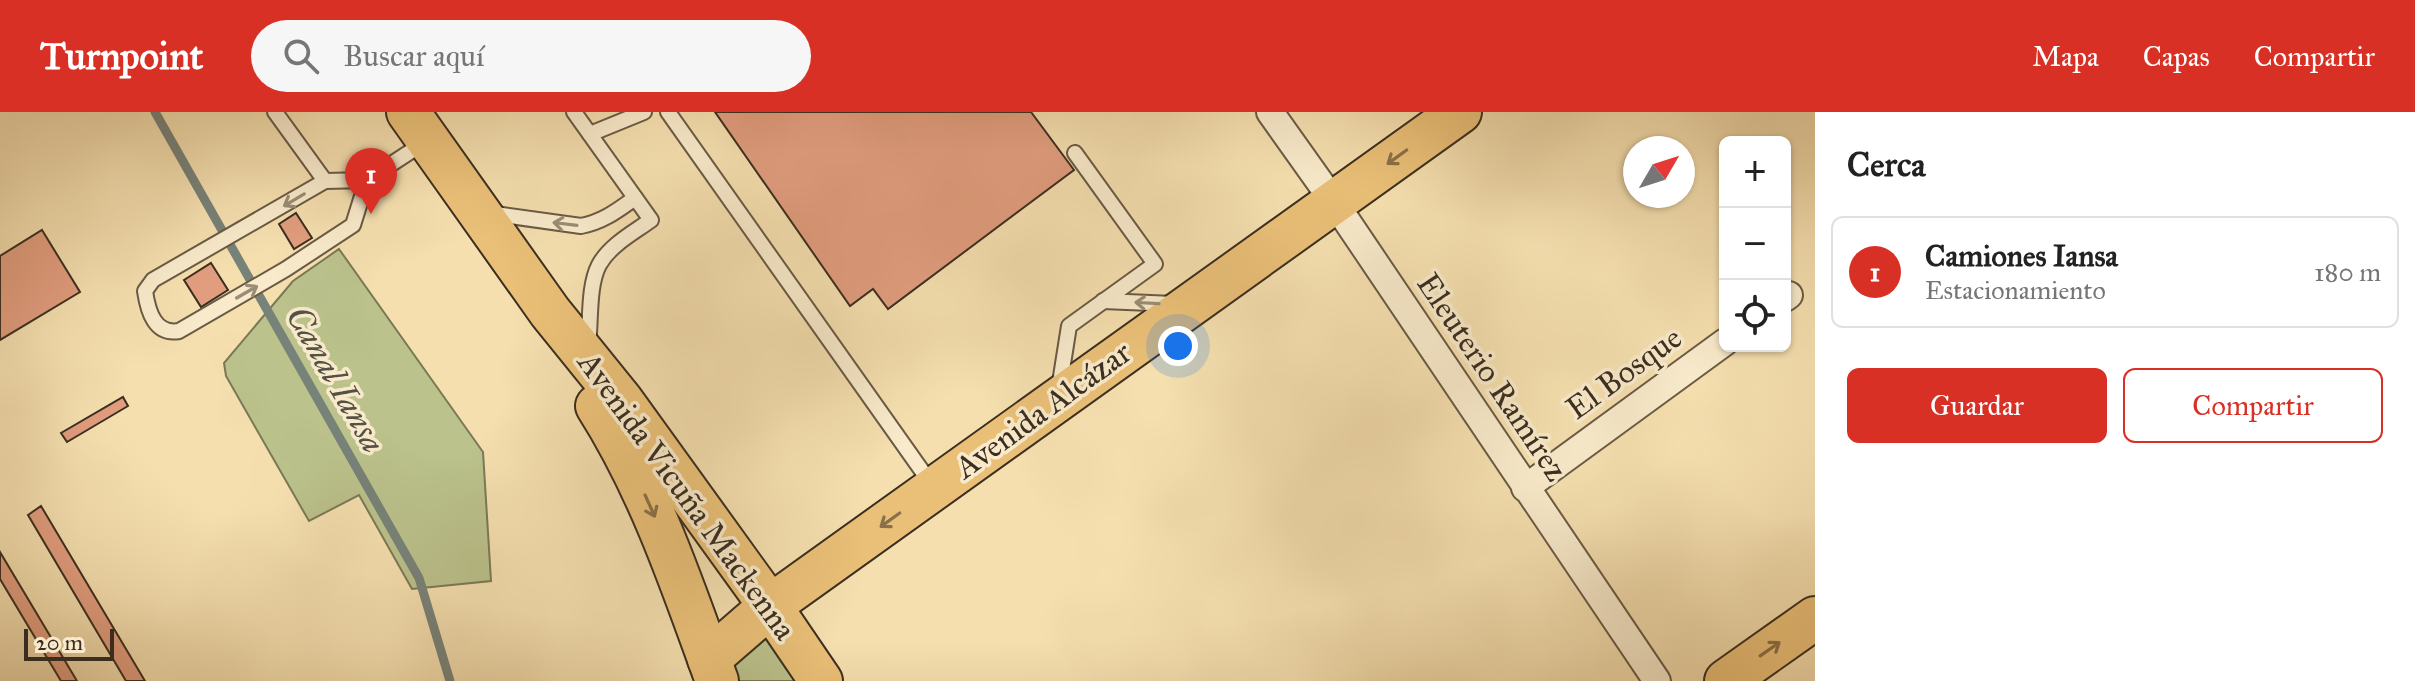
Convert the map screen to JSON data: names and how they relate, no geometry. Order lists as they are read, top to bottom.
{
  "streets": {
    "main road": ["Avenida Alcázar", "Avenida Vicuña Mackenna"],
    "street": ["El Bosque", "Eleuterio Ramírez"]
  },
  "crossings": [
    ["El Bosque", "Eleuterio Ramírez"],
    ["Eleuterio Ramírez", "Avenida Alcázar"],
    ["Avenida Alcázar", "Avenida Vicuña Mackenna"]
  ],
  "one_way": ["Avenida Alcázar"],
  "water": ["Canal Iansa"],
  "scale_bar": "20 m",
  "north": "top right",
  "page": {
    "header": "Turnpoint",
    "search": "Buscar aquí",
    "nav": ["Mapa", "Capas", "Compartir"],
    "heading": "Cerca",
    "map_buttons": ["+", "−"],
    "pins": "1",
    "list": [
      {
        "mark": "1",
        "name": "Camiones Iansa",
        "note": "Estacionamiento",
        "value": "180 m"
      }
    ],
    "buttons": ["Guardar", "Compartir"],
    "scale": "20 m"
  }
}
